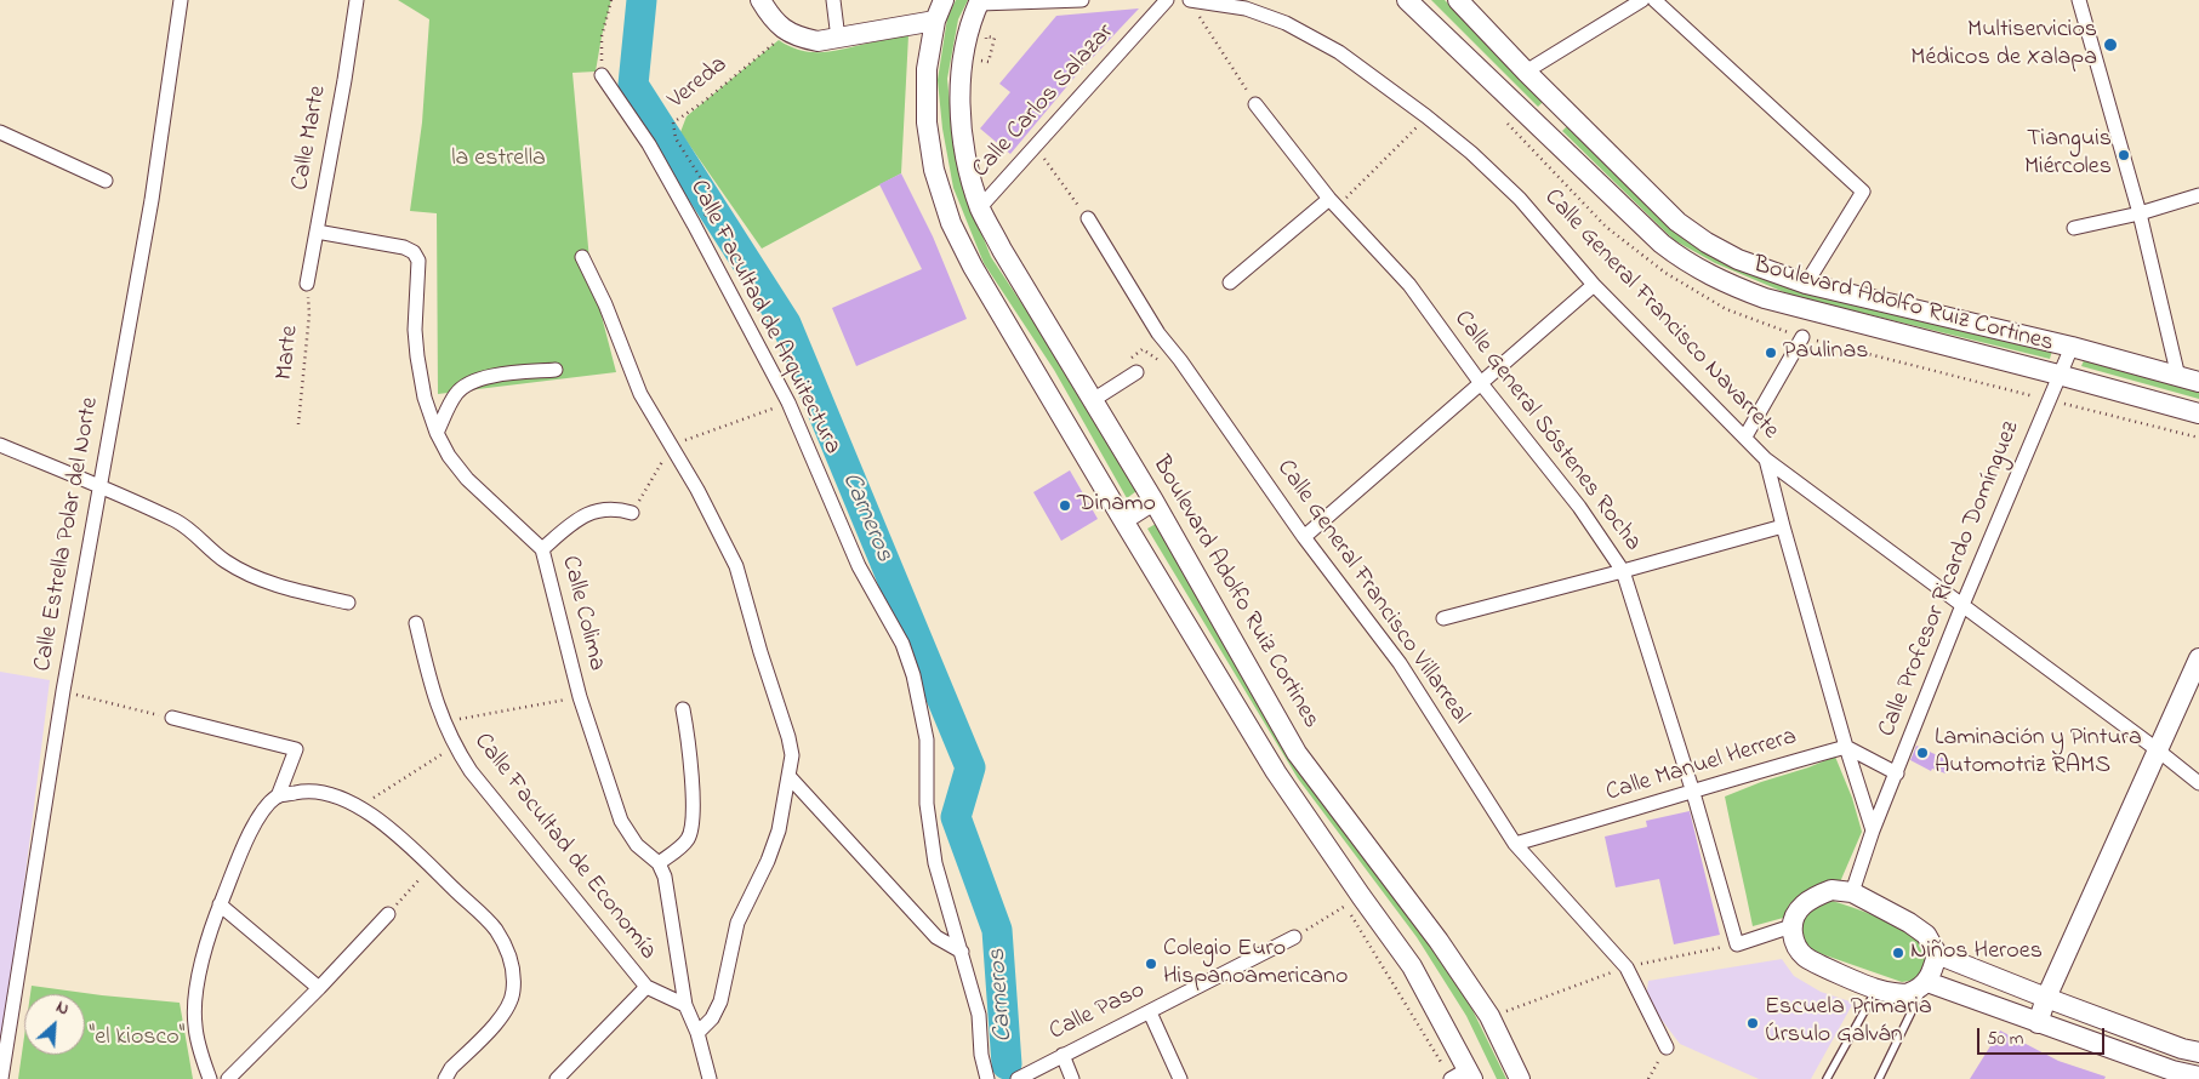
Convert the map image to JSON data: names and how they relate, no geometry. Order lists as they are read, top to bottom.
{
  "streets": {
    "main road": ["Boulevard Adolfo Ruiz Cortines"],
    "street": [
      "Calle Carlos Salazar",
      "Calle Marte",
      "Calle General Francisco Navarrete",
      "Calle Facultad de Arquitectura",
      "Calle General Sóstenes Rocha",
      "Calle Estrella Polar del Norte",
      "Calle Profesor Ricardo Domínguez",
      "Calle General Francisco Villarreal",
      "Calle Colima",
      "Calle Manuel Herrera",
      "Calle Facultad de Economía",
      "Calle Paso"
    ],
    "path": ["Vereda", "Marte"]
  },
  "crossings": [
    ["Calle Carlos Salazar", "Boulevard Adolfo Ruiz Cortines"],
    ["Calle Marte", "Marte"],
    ["Calle Marte", "Calle Colima"],
    ["Boulevard Adolfo Ruiz Cortines", "Calle Profesor Ricardo Domínguez"],
    ["Calle General Francisco Navarrete", "Calle Profesor Ricardo Domínguez"],
    ["Calle General Sóstenes Rocha", "Calle Manuel Herrera"],
    ["Calle General Francisco Villarreal", "Calle Manuel Herrera"]
  ],
  "water": ["Carneros"],
  "parks": ["la estrella", "\"el kiosco\""],
  "places": [
    "Multiservicios Médicos de Xalapa",
    "Tianguis Miércoles",
    "Paulinas",
    "Dinamo",
    "Laminación y Pintura Automotriz RAMS",
    "Niños Heroes",
    "Colegio Euro Hispanoamericano",
    "Escuela Primaria Úrsulo Galván"
  ],
  "scale_bar": "50 m",
  "north": "top right"
}
